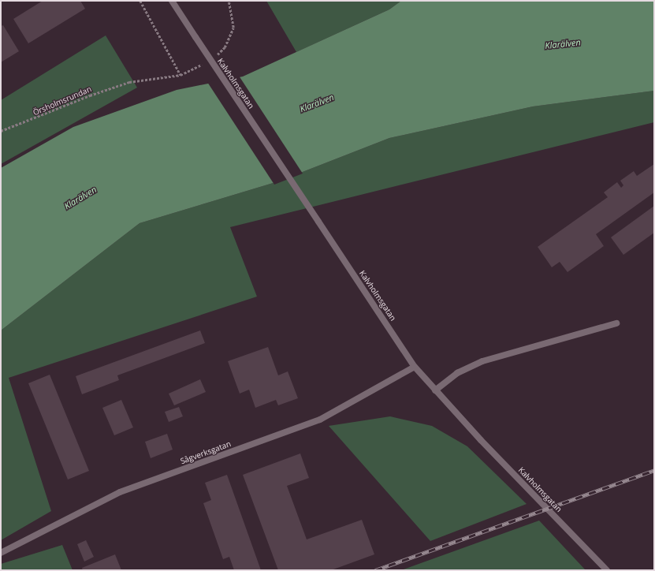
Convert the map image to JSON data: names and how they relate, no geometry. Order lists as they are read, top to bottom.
{
  "streets": {
    "street": ["Kalvholmsgatan", "Sågverksgatan"],
    "path": ["Örsholmsrundan"]
  },
  "crossings": [
    ["Kalvholmsgatan", "Sågverksgatan"]
  ],
  "water": ["Klarälven"]
}
